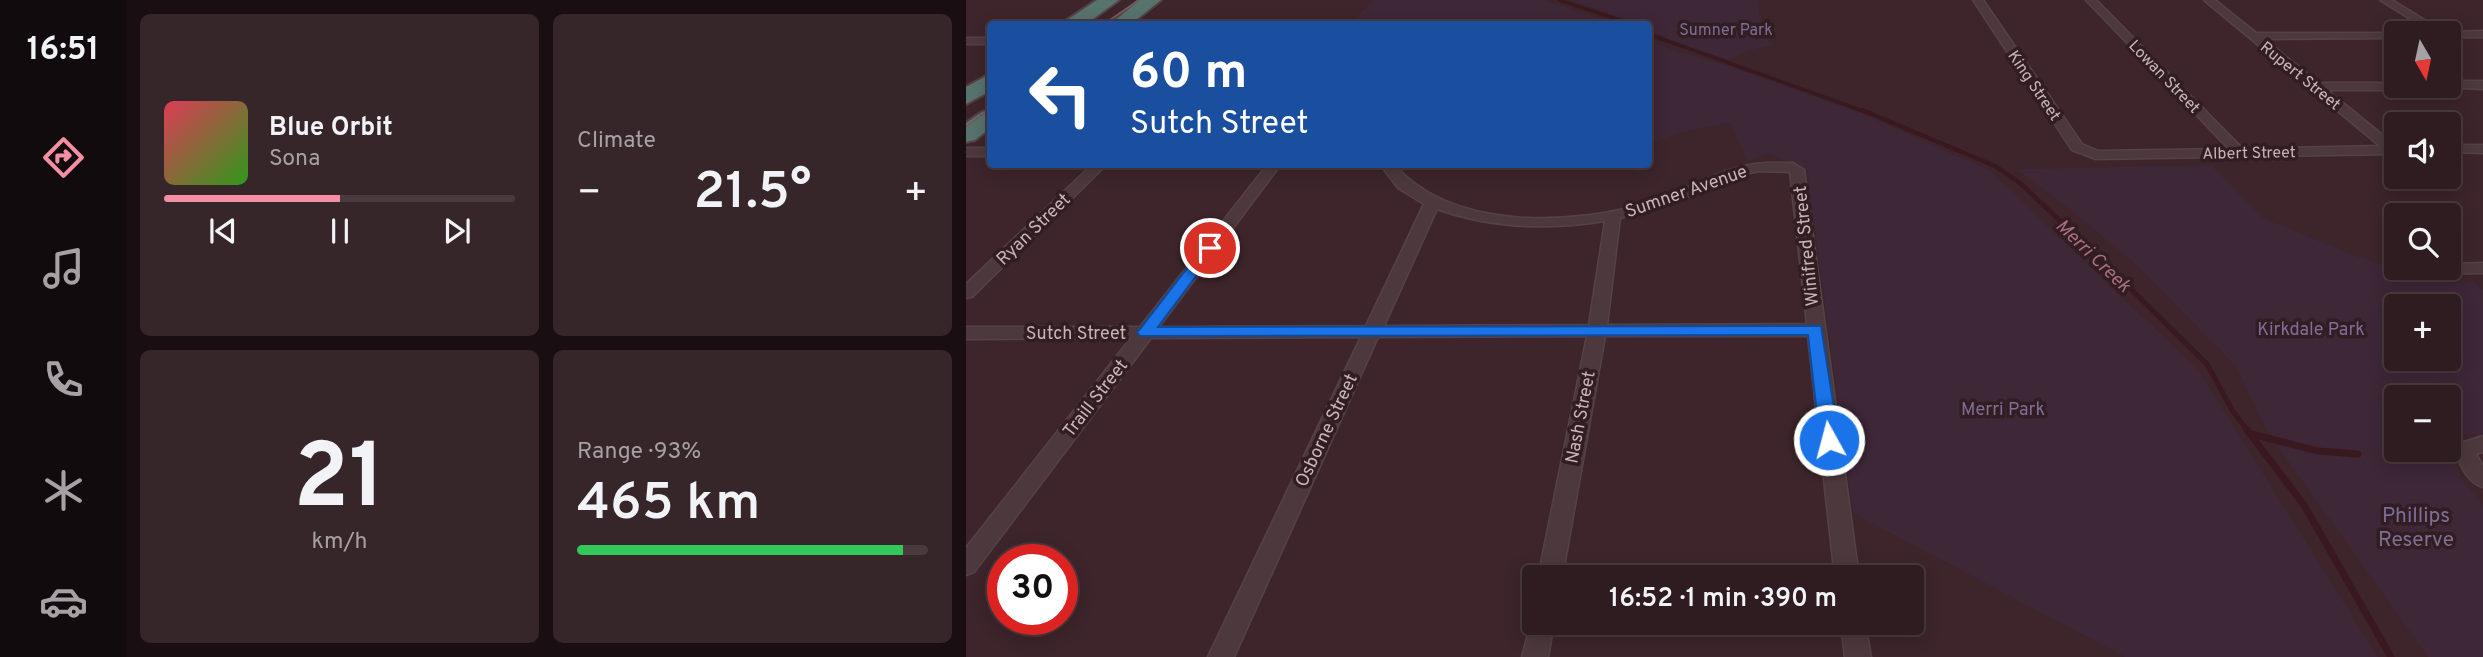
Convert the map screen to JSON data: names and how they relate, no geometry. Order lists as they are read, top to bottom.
{
  "streets": {
    "street": [
      "Rupert Street",
      "Lowan Street",
      "King Street",
      "Albert Street",
      "Sumner Avenue",
      "Ryan Street",
      "Winifred Street",
      "Sutch Street",
      "Traill Street",
      "Nash Street",
      "Osborne Street"
    ]
  },
  "crossings": [
    ["Lowan Street", "Albert Street"],
    ["King Street", "Albert Street"],
    ["Sumner Avenue", "Winifred Street"],
    ["Sumner Avenue", "Nash Street"],
    ["Sumner Avenue", "Osborne Street"],
    ["Winifred Street", "Sutch Street"],
    ["Sutch Street", "Traill Street"],
    ["Sutch Street", "Nash Street"],
    ["Sutch Street", "Osborne Street"]
  ],
  "water": ["Merri Creek"],
  "parks": [
    "Sumner Park",
    "Kirkdale Park",
    "Merri Park",
    "Phillips Reserve"
  ],
  "north": "bottom",
  "page": {
    "tabs": "16:51",
    "tile": [
      "Climate",
      ["21", "km/h"],
      ["Range · 93%", "465 km"]
    ],
    "map_buttons": ["+", "−"],
    "turn": ["60 m", "Sutch Street"],
    "song": ["Blue Orbit", "Sona"],
    "heat": ["−", "21.5°", "+"],
    "limit": "30",
    "trip": "16:52 · 1 min · 390 m"
  }
}
